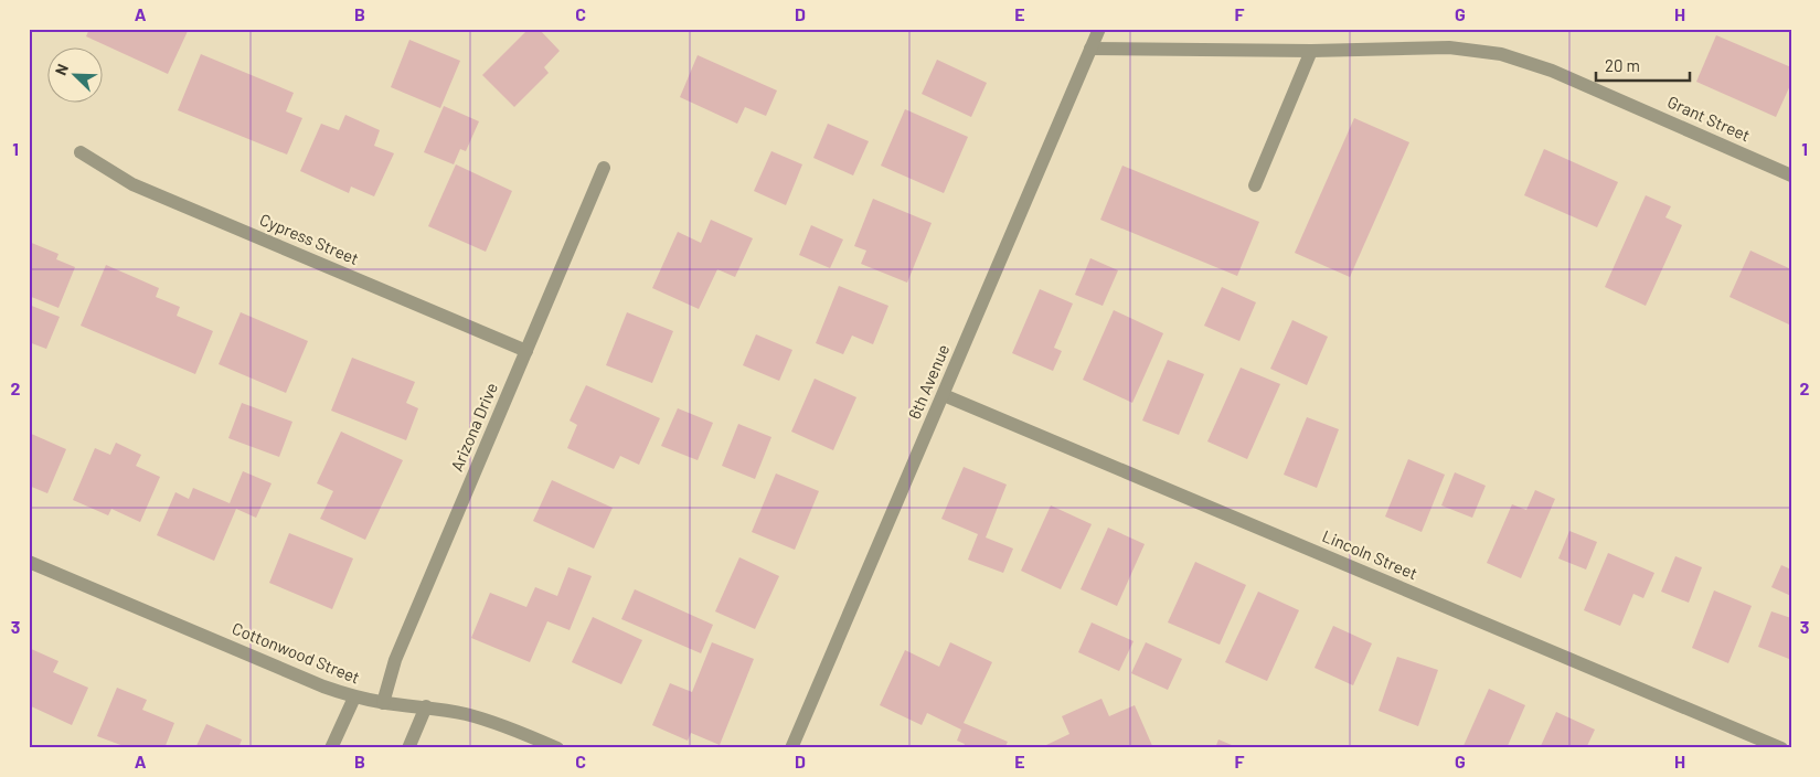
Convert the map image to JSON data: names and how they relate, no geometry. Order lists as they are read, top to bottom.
{
  "streets": {
    "street": [
      "Grant Street",
      "Cypress Street",
      "6th Avenue",
      "Arizona Drive",
      "Lincoln Street",
      "Cottonwood Street"
    ]
  },
  "crossings": [
    ["Grant Street", "6th Avenue"],
    ["Cypress Street", "Arizona Drive"],
    ["6th Avenue", "Lincoln Street"],
    ["Arizona Drive", "Cottonwood Street"]
  ],
  "scale_bar": "20 m",
  "north": "top left",
  "grid": {
    "columns": [
      "A",
      "B",
      "C",
      "D",
      "E",
      "F",
      "G",
      "H"
    ],
    "rows": ["1", "2", "3"]
  }
}
